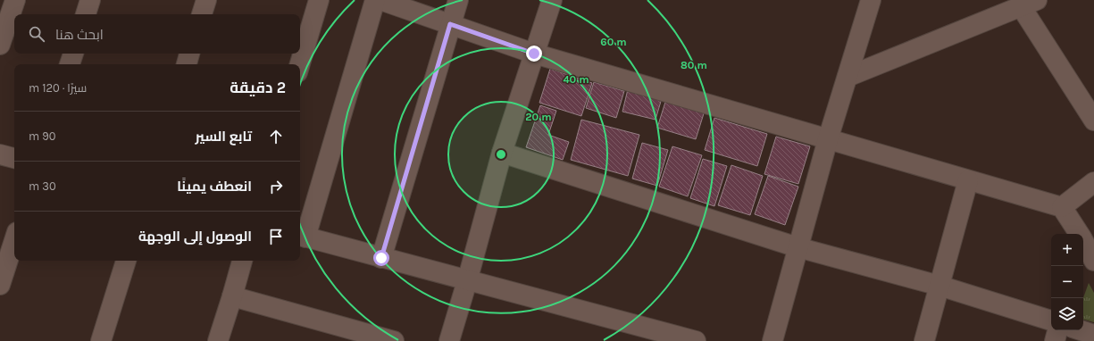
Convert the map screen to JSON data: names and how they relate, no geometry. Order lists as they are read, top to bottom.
{
  "page": {
    "search": "ابحث هنا",
    "heading": ["2 دقيقة", "سيرًا · 120 m"],
    "list": [
      ["تابع السير", "90 m"],
      ["انعطف يمينًا", "30 m"],
      "الوصول إلى الوجهة"
    ],
    "map_buttons": ["+", "−"]
  },
  "rings": [
    "60 m",
    "80 m",
    "40 m",
    "20 m"
  ]
}
